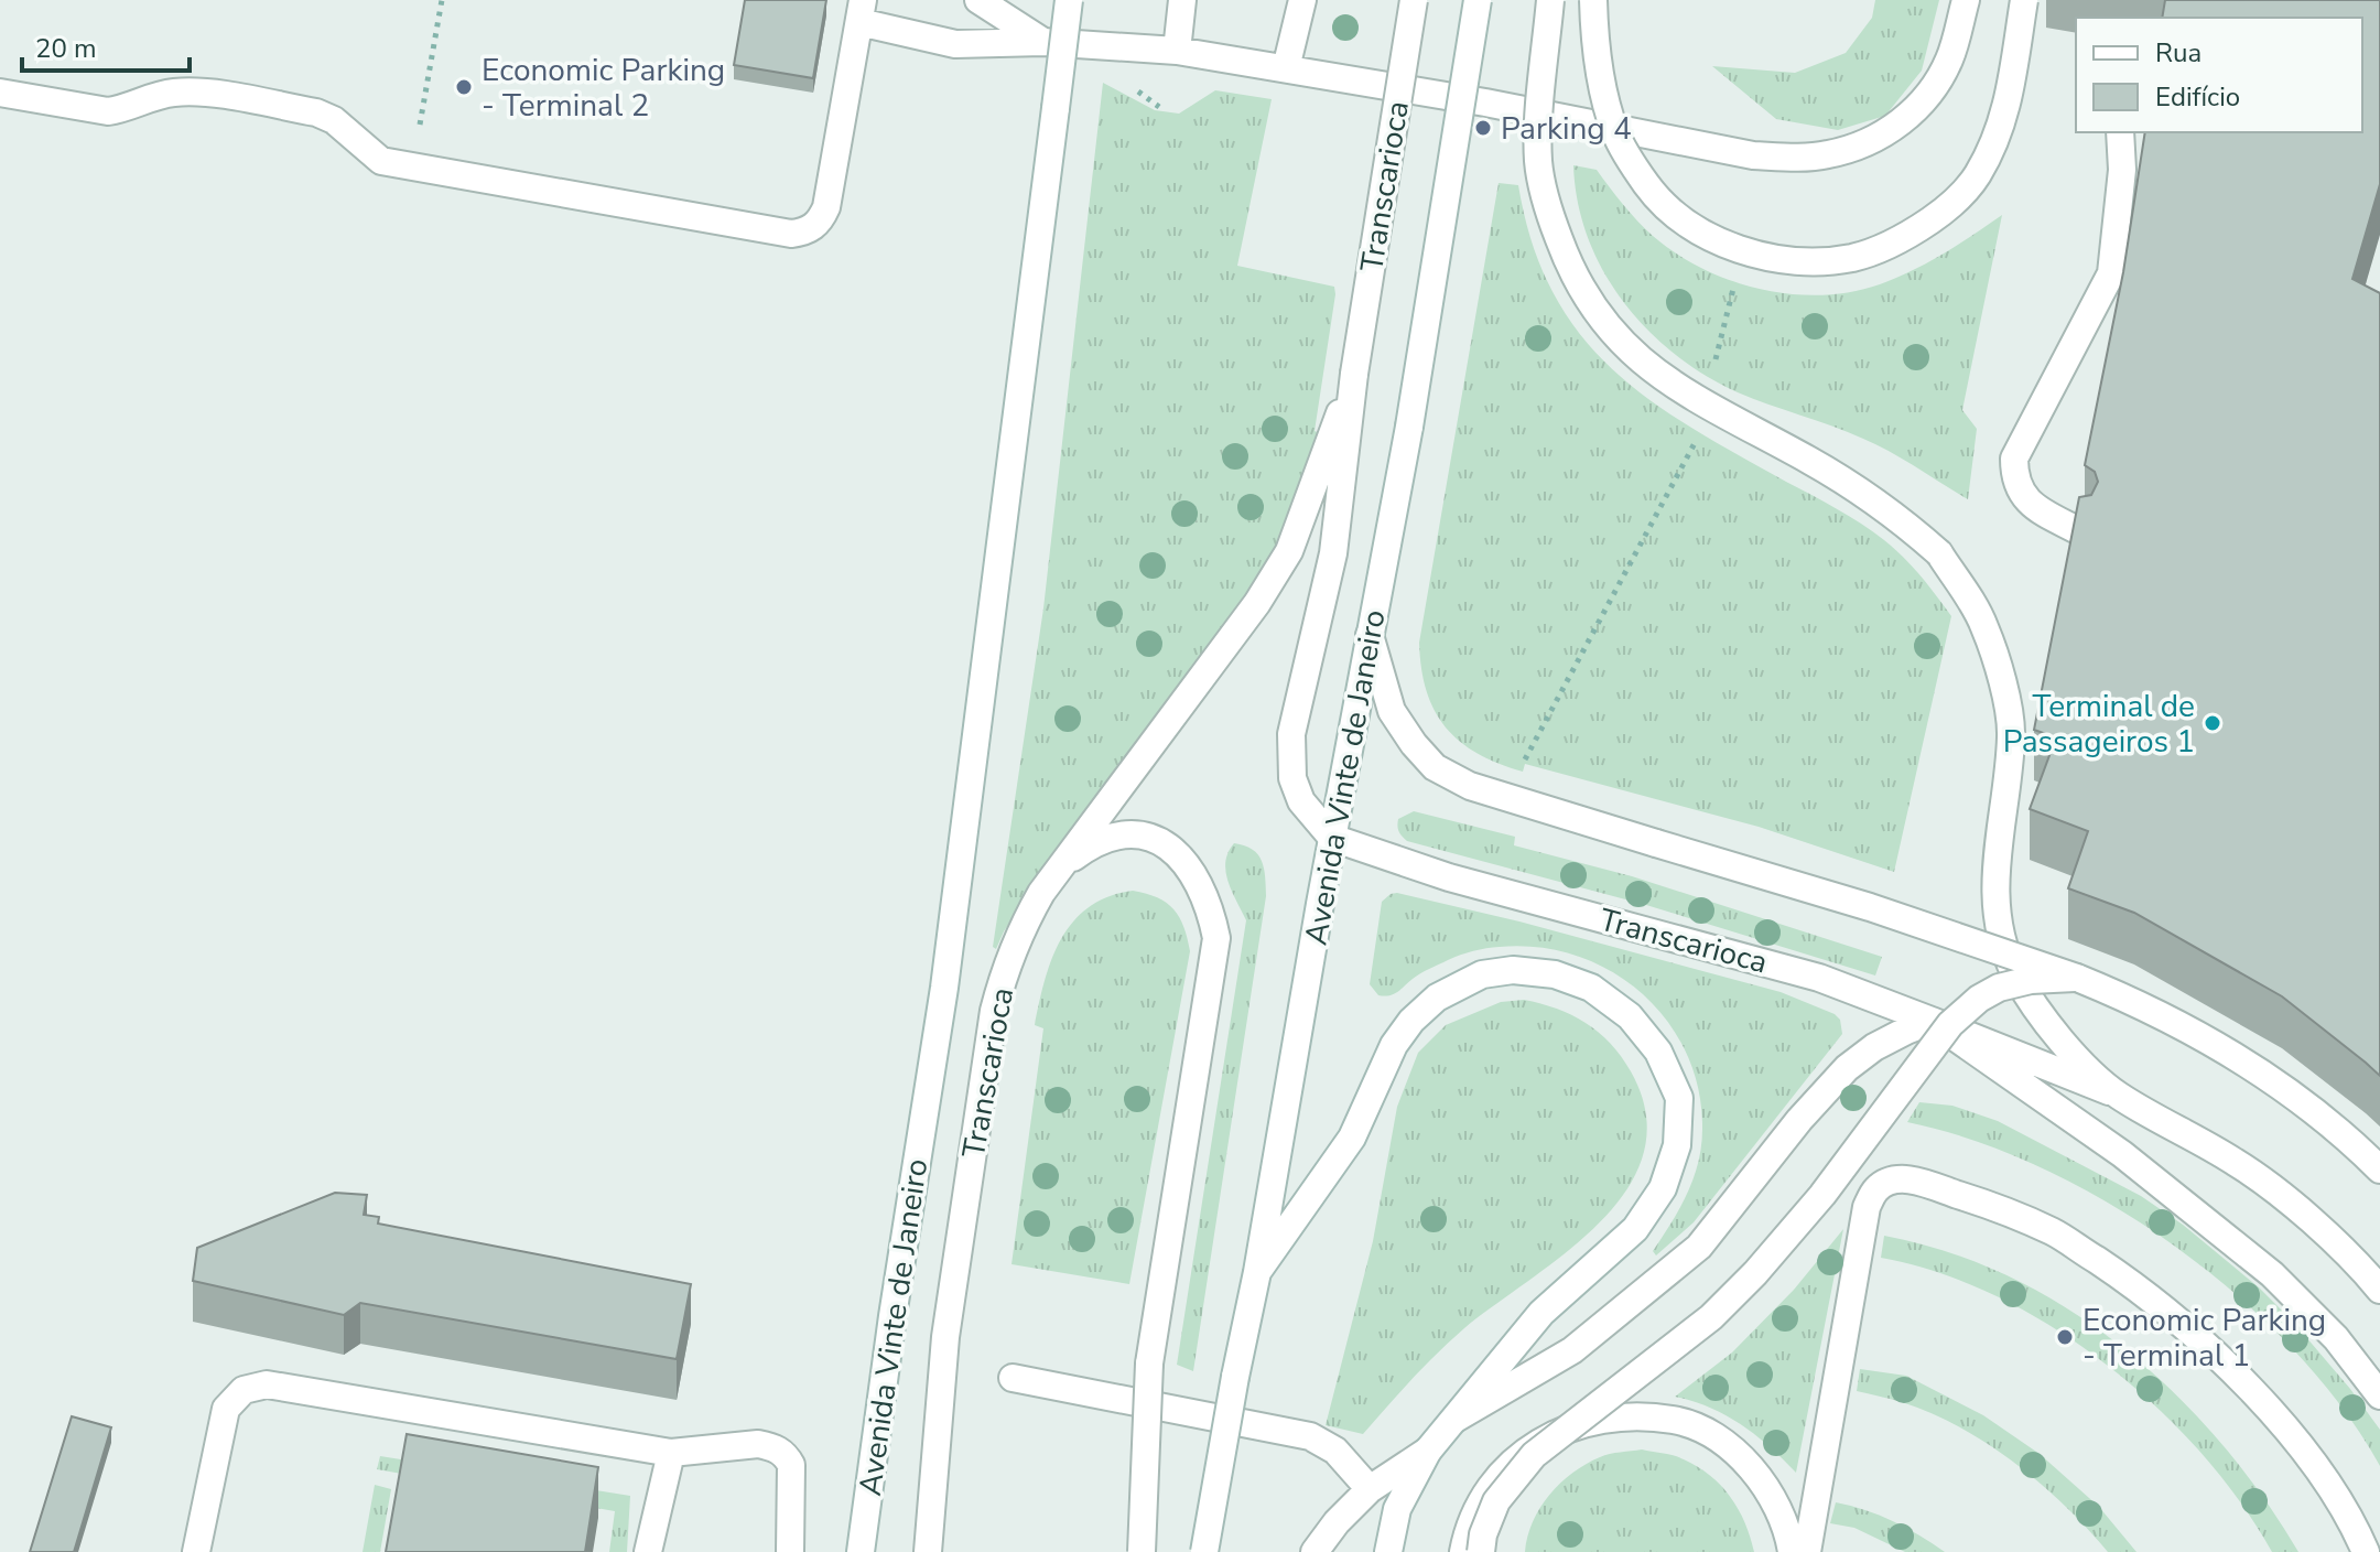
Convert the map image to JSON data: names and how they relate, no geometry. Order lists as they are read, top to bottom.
{
  "streets": {
    "street": ["Transcarioca", "Avenida Vinte de Janeiro"]
  },
  "crossings": [
    ["Transcarioca", "Avenida Vinte de Janeiro"]
  ],
  "places": [
    "Economic Parking - Terminal 2",
    "Parking 4",
    "Terminal de Passageiros 1",
    "Economic Parking - Terminal 1"
  ],
  "legend": ["Rua", "Edifício"],
  "scale_bar": "20 m"
}
